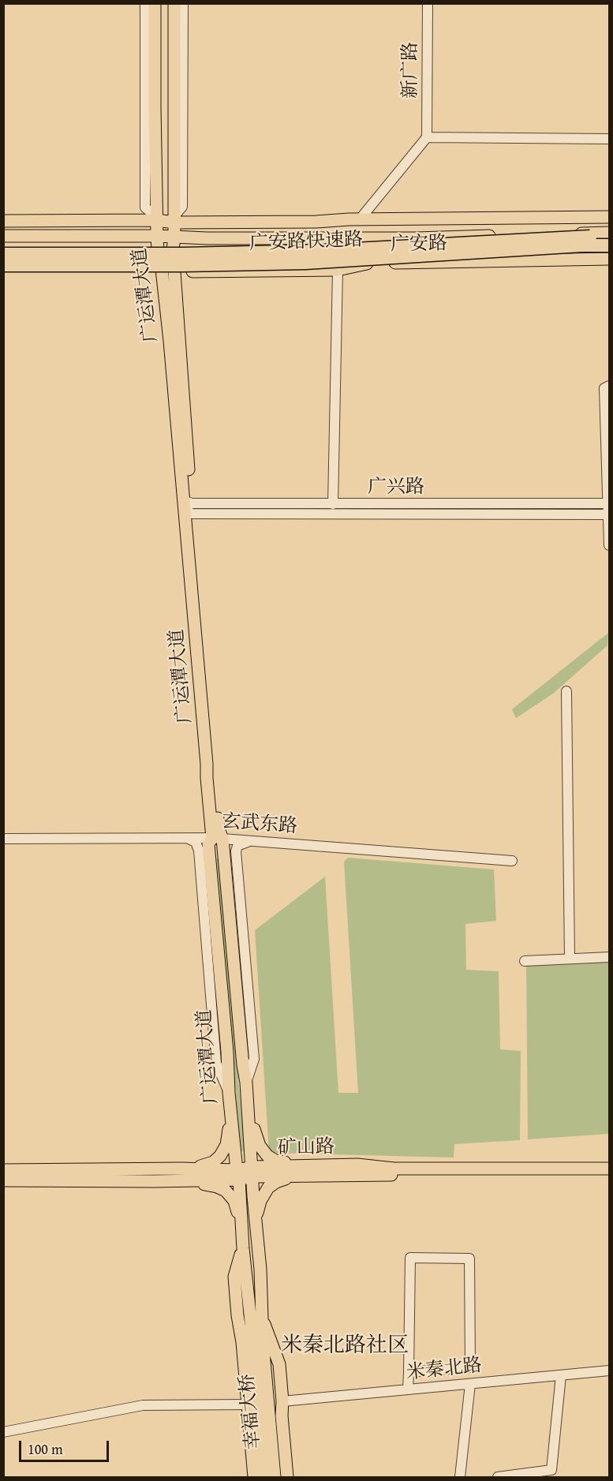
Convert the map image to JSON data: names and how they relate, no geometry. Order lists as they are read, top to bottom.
{
  "streets": {
    "highway": ["广安路快速路"],
    "main road": [
      "广安路",
      "广运潭大道",
      "矿山路",
      "幸福大桥"
    ],
    "street": [
      "新广路",
      "广兴路",
      "玄武东路",
      "米秦北路"
    ]
  },
  "crossings": [
    ["广安路", "广运潭大道"],
    ["广运潭大道", "广兴路"],
    ["广运潭大道", "玄武东路"],
    ["广运潭大道", "矿山路"],
    ["广运潭大道", "幸福大桥"]
  ],
  "districts": ["米秦北路社区"],
  "scale_bar": "100 m"
}
